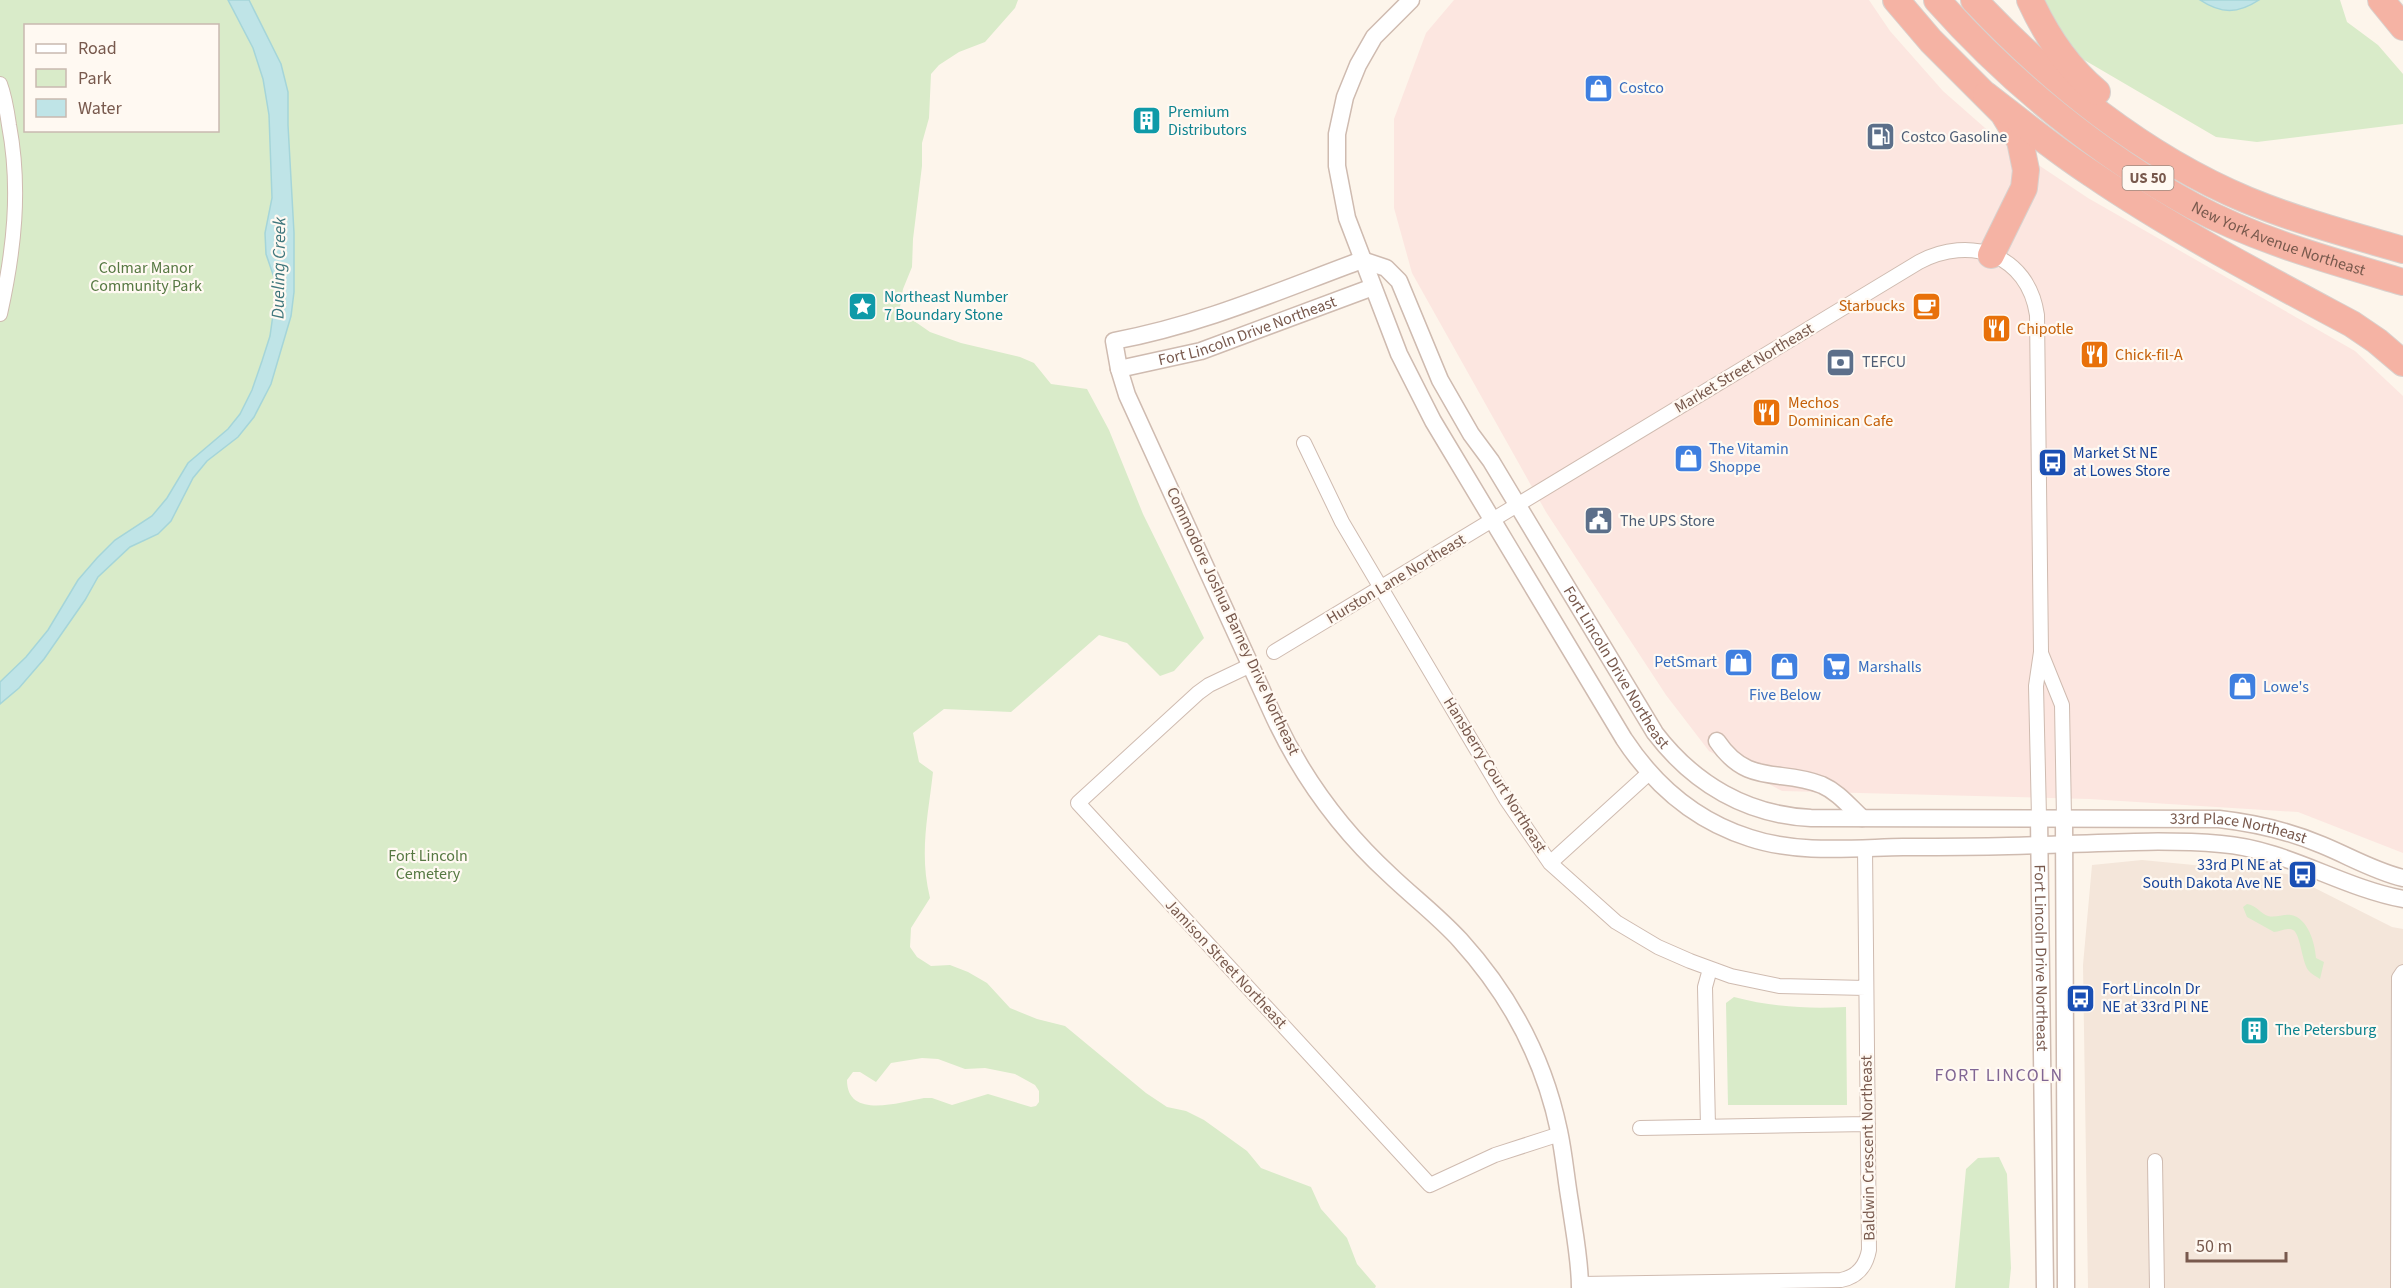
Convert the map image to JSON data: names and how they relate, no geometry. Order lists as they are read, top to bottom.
{
  "streets": {
    "highway": ["US 50", "New York Avenue Northeast"],
    "street": [
      "Fort Lincoln Drive Northeast",
      "Market Street Northeast",
      "Hurston Lane Northeast",
      "Commodore Joshua Barney Drive Northeast",
      "Hansberry Court Northeast",
      "33rd Place Northeast",
      "Jamison Street Northeast",
      "Baldwin Crescent Northeast"
    ]
  },
  "crossings": [
    ["Fort Lincoln Drive Northeast", "Market Street Northeast"],
    ["Fort Lincoln Drive Northeast", "Hurston Lane Northeast"],
    ["Fort Lincoln Drive Northeast", "Commodore Joshua Barney Drive Northeast"],
    ["Fort Lincoln Drive Northeast", "33rd Place Northeast"],
    ["Fort Lincoln Drive Northeast", "Baldwin Crescent Northeast"],
    ["Market Street Northeast", "Hurston Lane Northeast"],
    ["Market Street Northeast", "33rd Place Northeast"],
    ["Hurston Lane Northeast", "Hansberry Court Northeast"],
    ["Commodore Joshua Barney Drive Northeast", "Jamison Street Northeast"],
    ["Commodore Joshua Barney Drive Northeast", "Baldwin Crescent Northeast"],
    ["Hansberry Court Northeast", "Baldwin Crescent Northeast"]
  ],
  "districts": ["FORT LINCOLN"],
  "water": ["Dueling Creek"],
  "parks": ["Colmar Manor Community Park", "Fort Lincoln Cemetery"],
  "places": {
    "shop": [
      "Costco",
      "The Vitamin Shoppe",
      "PetSmart",
      "Five Below",
      "Lowe's"
    ],
    "building": ["Premium Distributors", "The Petersburg"],
    "fuel station": ["Costco Gasoline"],
    "place": ["Northeast Number 7 Boundary Stone"],
    "cafe": ["Starbucks"],
    "restaurant": ["Chipotle", "Chick-fil-A", "Mechos Dominican Cafe"],
    "bank": ["TEFCU"],
    "bus stop": ["Market St NE at Lowes Store", "33rd Pl NE at South Dakota Ave NE", "Fort Lincoln Dr NE at 33rd Pl NE"],
    "public building": ["The UPS Store"],
    "supermarket": ["Marshalls"]
  },
  "legend": ["Road", "Park", "Water"],
  "scale_bar": "50 m"
}
